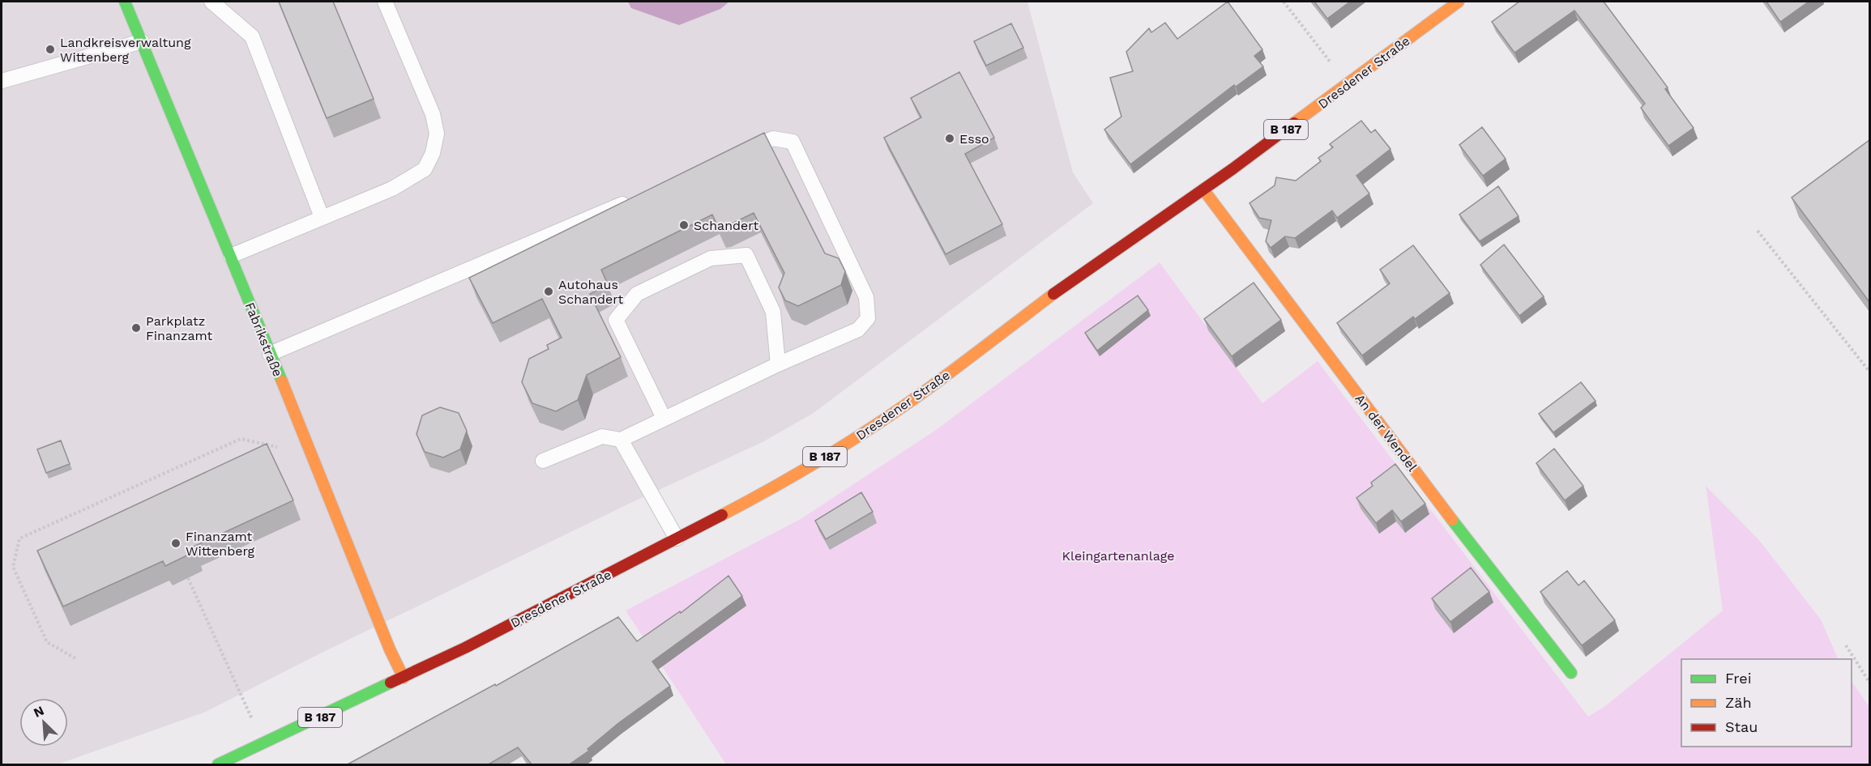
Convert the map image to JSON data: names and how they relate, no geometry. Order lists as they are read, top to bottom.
{
  "streets": {
    "main road": [
      "Dresdener Straße",
      "B 187",
      "Fabrikstraße",
      "An der Wendel"
    ]
  },
  "crossings": [
    ["Dresdener Straße", "Fabrikstraße"],
    ["Dresdener Straße", "An der Wendel"]
  ],
  "parks": ["Kleingartenanlage"],
  "places": [
    "Landkreisverwaltung Wittenberg",
    "Esso",
    "Schandert",
    "Autohaus Schandert",
    "Parkplatz Finanzamt",
    "Finanzamt Wittenberg"
  ],
  "legend": ["Frei", "Zäh", "Stau"],
  "north": "top left"
}
